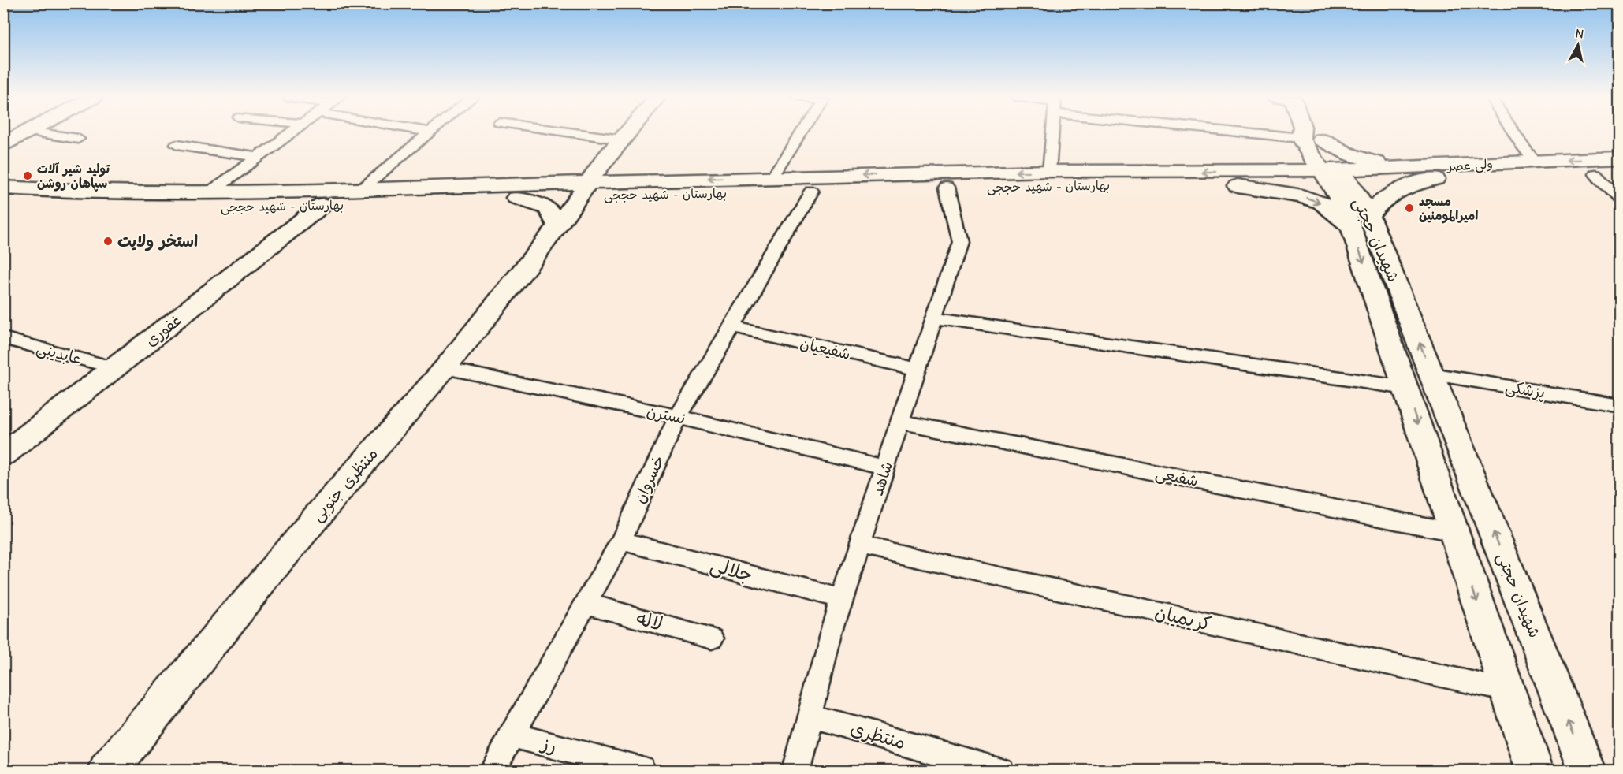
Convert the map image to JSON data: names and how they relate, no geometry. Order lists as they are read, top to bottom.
{
  "streets": {
    "main road": [
      "ولی عصر",
      "بهارستان - شهید حججی",
      "شهیدان حجتی",
      "غفوری",
      "منتظری جنوبی"
    ],
    "street": [
      "شفیعیان",
      "عابدینی",
      "پزشکی",
      "نسترن",
      "شفیعی",
      "شاهد",
      "خسروان",
      "جلالی",
      "کریمیان",
      "لاله",
      "منتظری",
      "رز"
    ]
  },
  "crossings": [
    ["ولی عصر", "بهارستان - شهید حججی"],
    ["ولی عصر", "شهیدان حجتی"],
    ["بهارستان - شهید حججی", "شهیدان حجتی"],
    ["بهارستان - شهید حججی", "غفوری"],
    ["بهارستان - شهید حججی", "شاهد"],
    ["بهارستان - شهید حججی", "خسروان"],
    ["بهارستان - شهید حججی", "منتظری جنوبی"],
    ["شهیدان حجتی", "پزشکی"],
    ["شهیدان حجتی", "شفیعی"],
    ["شهیدان حجتی", "کریمیان"],
    ["غفوری", "عابدینی"],
    ["شفیعیان", "شاهد"],
    ["شفیعیان", "خسروان"],
    ["نسترن", "شاهد"],
    ["نسترن", "خسروان"],
    ["نسترن", "منتظری جنوبی"],
    ["شفیعی", "شاهد"],
    ["شاهد", "جلالی"],
    ["شاهد", "کریمیان"],
    ["شاهد", "منتظری"],
    ["خسروان", "جلالی"],
    ["خسروان", "لاله"],
    ["خسروان", "رز"]
  ],
  "places": ["تولید شیر آلات سپاهان روشن", "مسجد امیرالمومنین", "استخر ولایت"],
  "north": "top"
}
